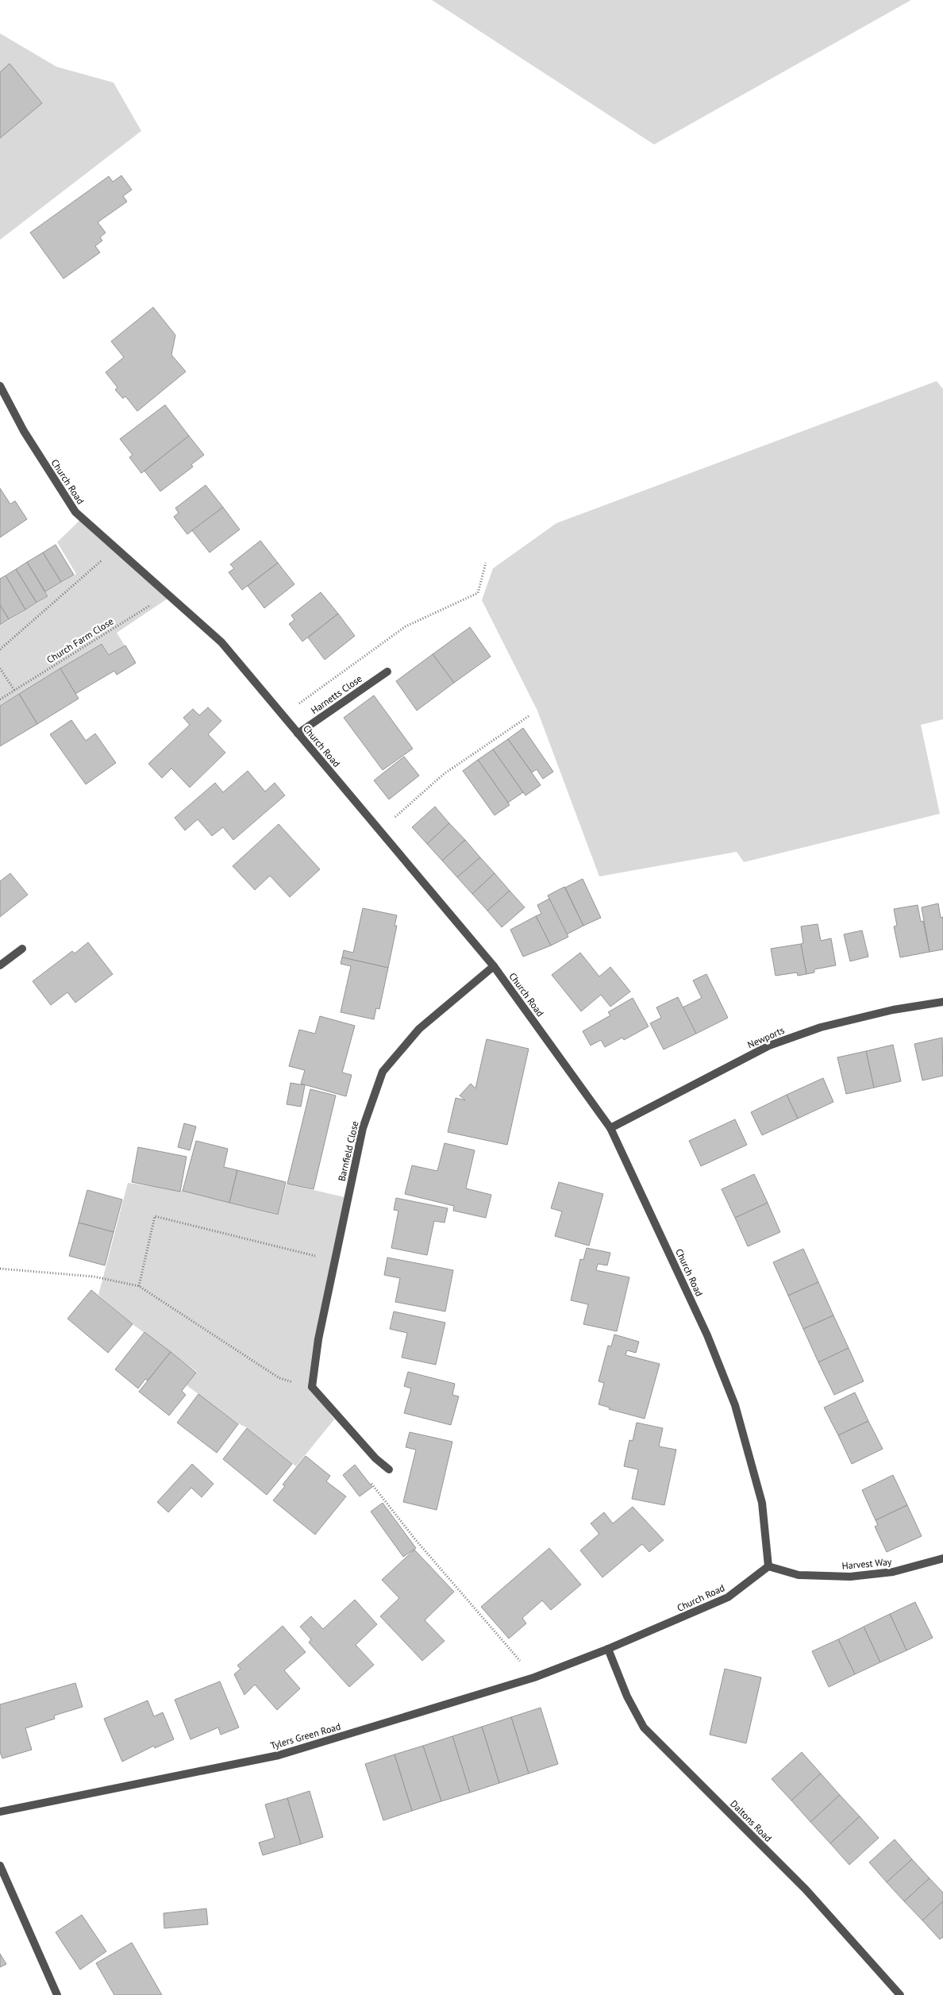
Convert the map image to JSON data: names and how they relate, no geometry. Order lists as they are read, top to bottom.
{
  "streets": {
    "street": [
      "Church Road",
      "Harnetts Close",
      "Newports",
      "Barnfield Close",
      "Harvest Way",
      "Tylers Green Road",
      "Daltons Road"
    ],
    "path": ["Church Farm Close"]
  },
  "crossings": [
    ["Church Road", "Church Farm Close"],
    ["Church Road", "Harnetts Close"],
    ["Church Road", "Newports"],
    ["Church Road", "Barnfield Close"],
    ["Church Road", "Harvest Way"],
    ["Church Road", "Tylers Green Road"],
    ["Church Road", "Daltons Road"],
    ["Tylers Green Road", "Daltons Road"]
  ]
}
